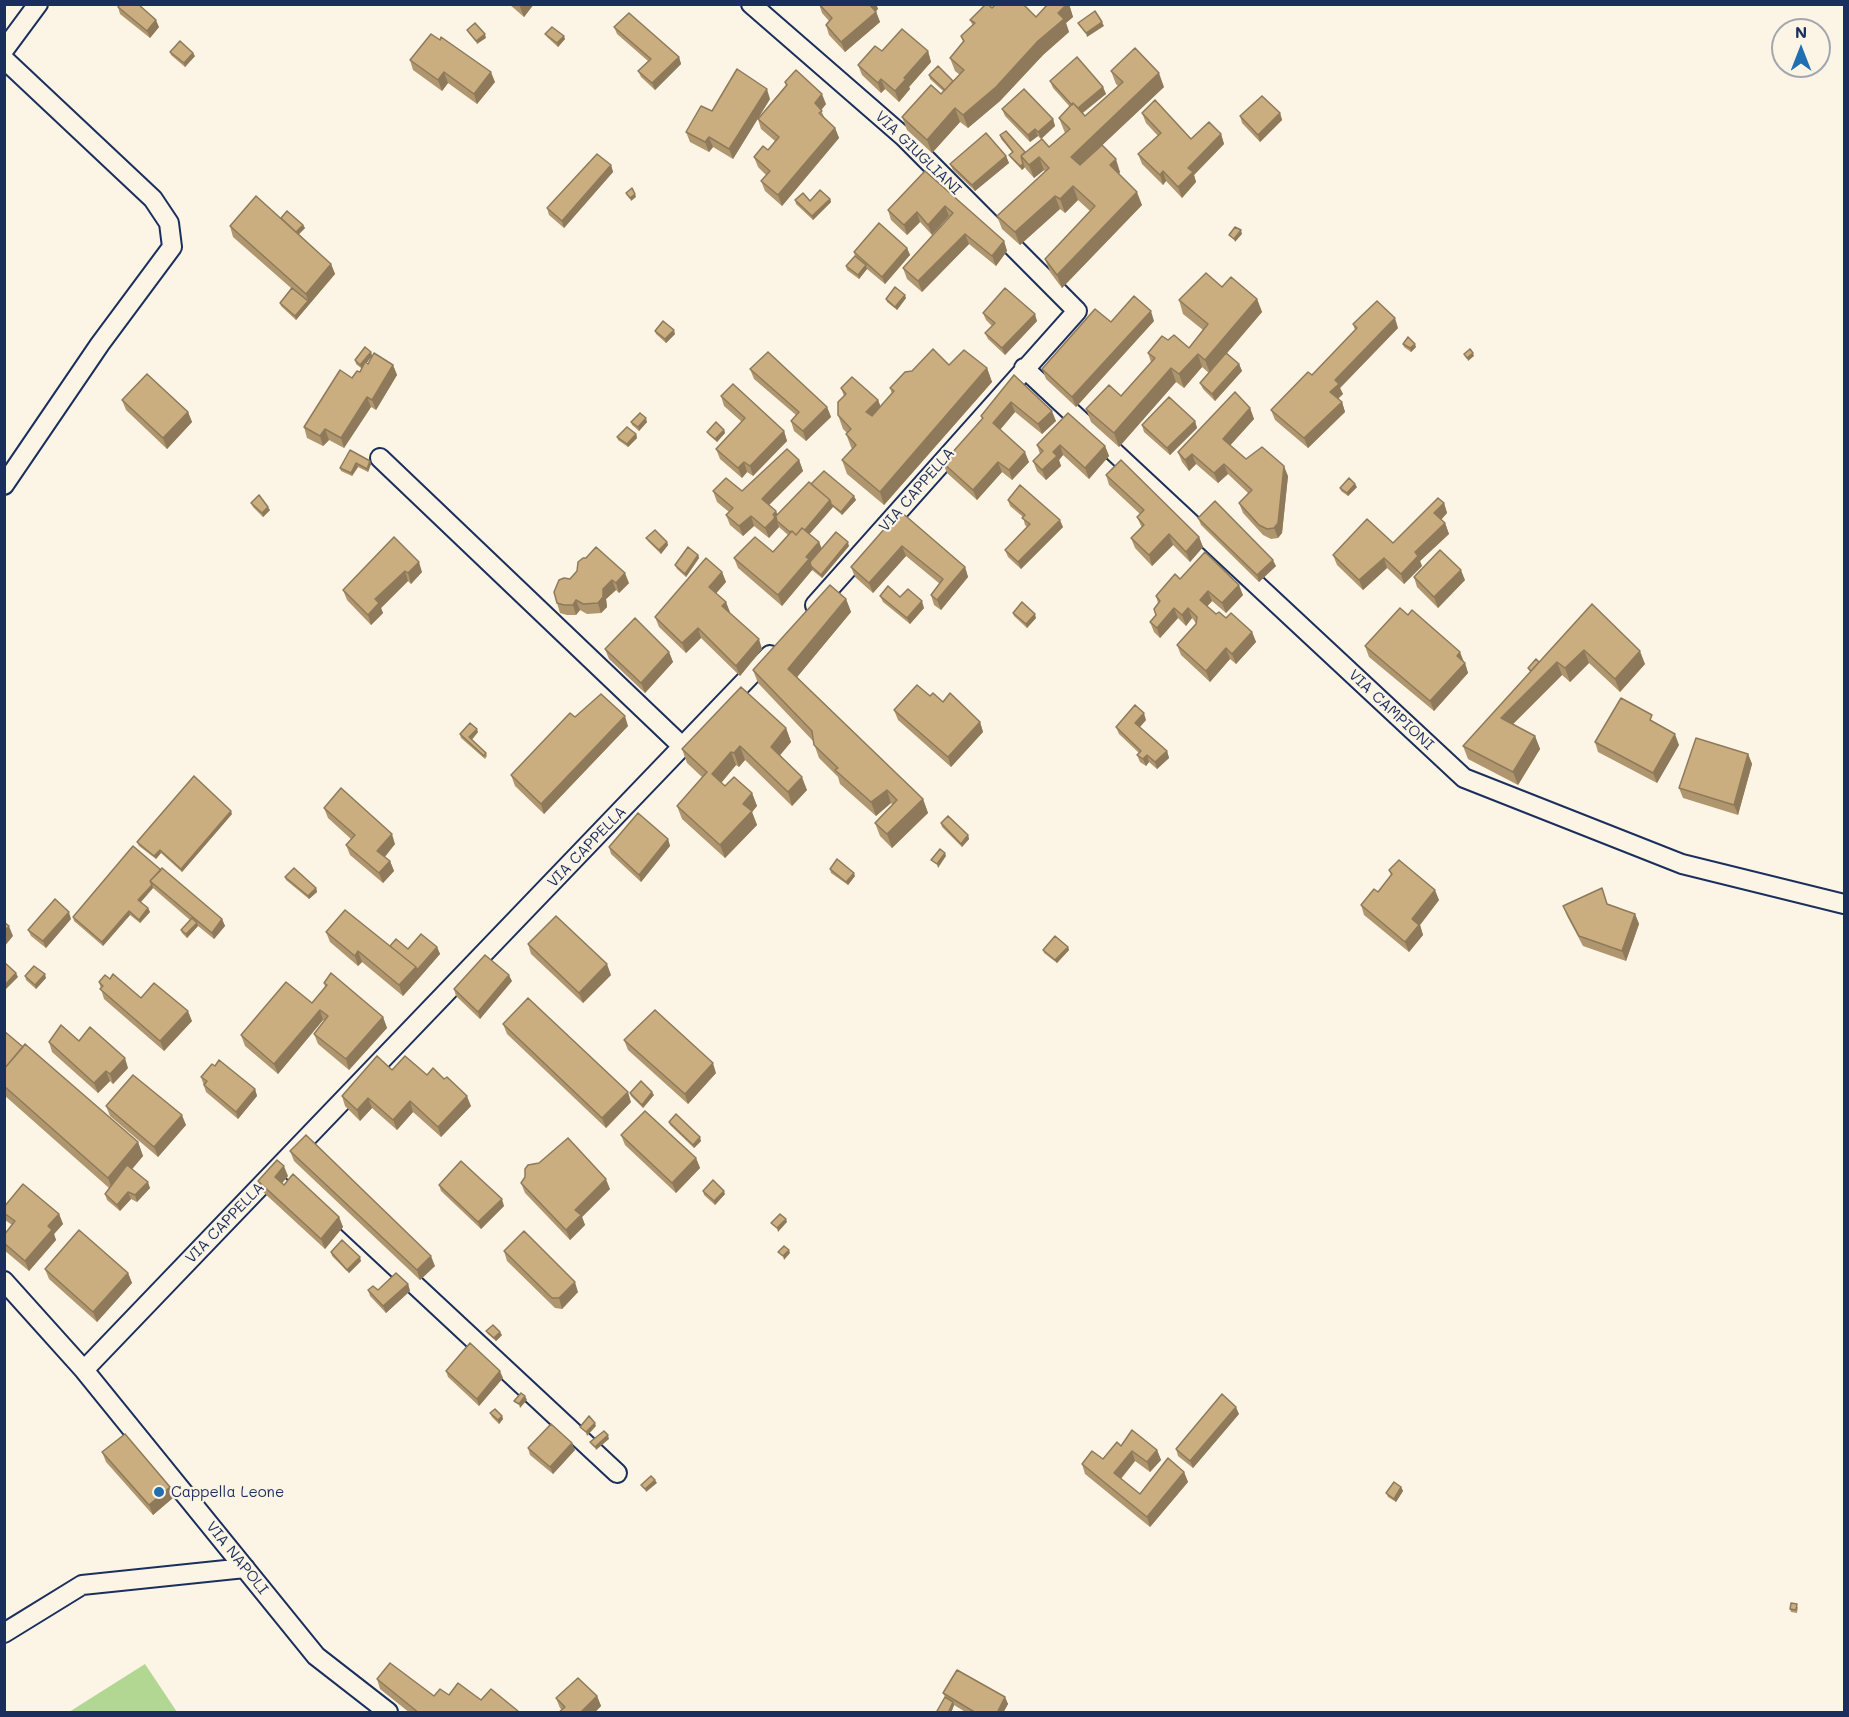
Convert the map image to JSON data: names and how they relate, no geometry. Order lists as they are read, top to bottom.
{
  "streets": {
    "street": [
      "VIA GIUGLIANI",
      "VIA CAPPELLA",
      "VIA CAMPIONI",
      "VIA NAPOLI"
    ]
  },
  "crossings": [
    ["VIA GIUGLIANI", "VIA CAPPELLA"],
    ["VIA CAPPELLA", "VIA CAMPIONI"],
    ["VIA CAPPELLA", "VIA NAPOLI"]
  ],
  "places": ["Cappella Leone"],
  "north": "top"
}
